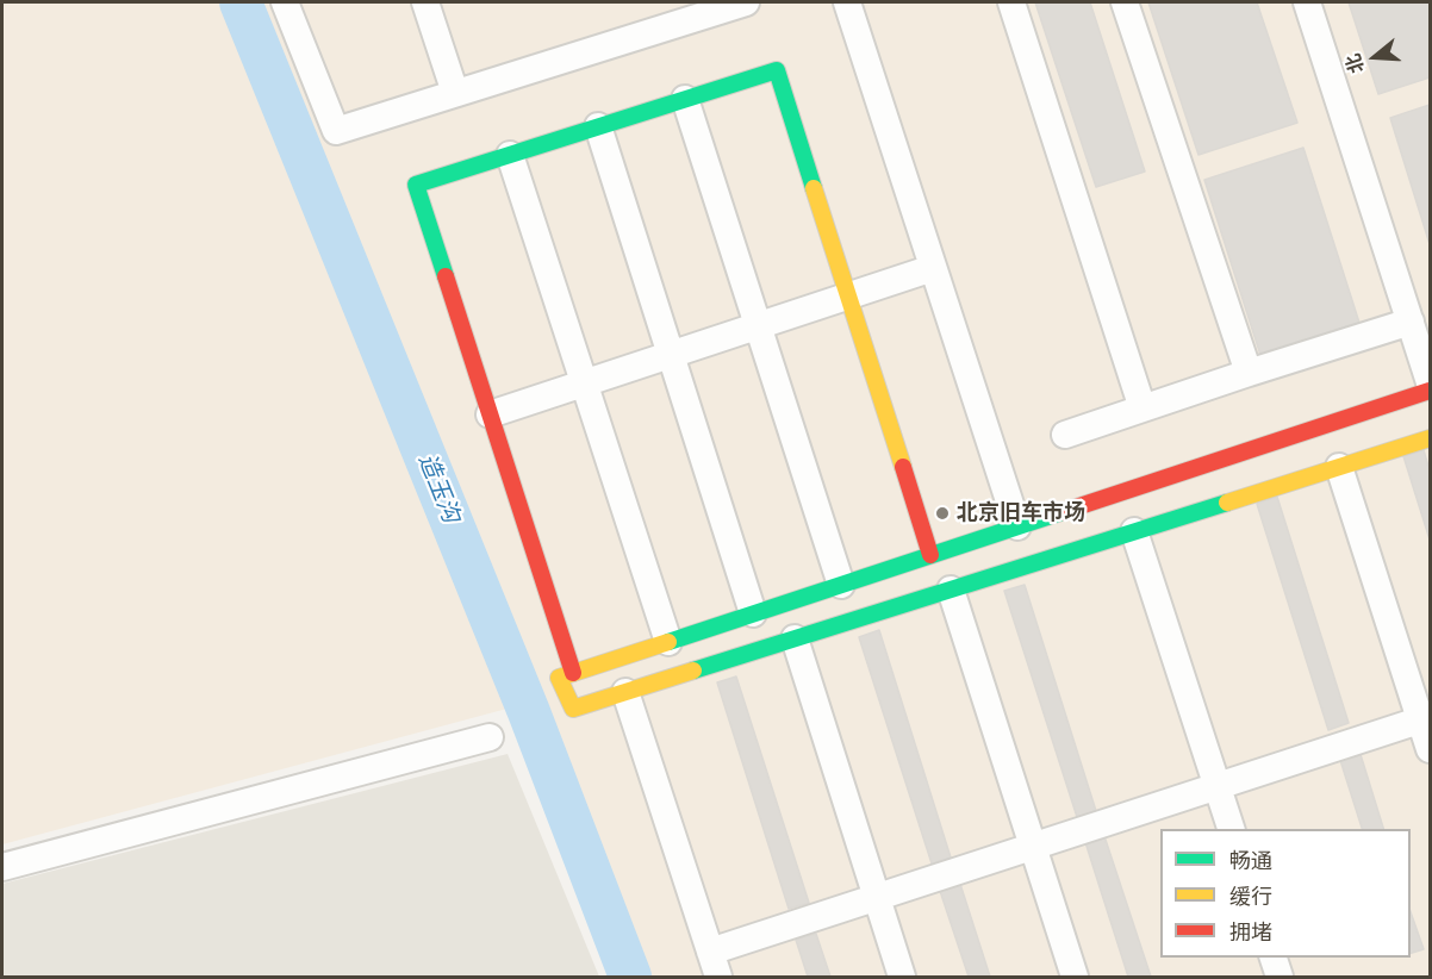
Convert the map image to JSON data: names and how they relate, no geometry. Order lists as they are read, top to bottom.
{
  "water": ["造玉沟"],
  "places": ["北京旧车市场"],
  "legend": ["畅通", "缓行", "拥堵"],
  "north": "left"
}
